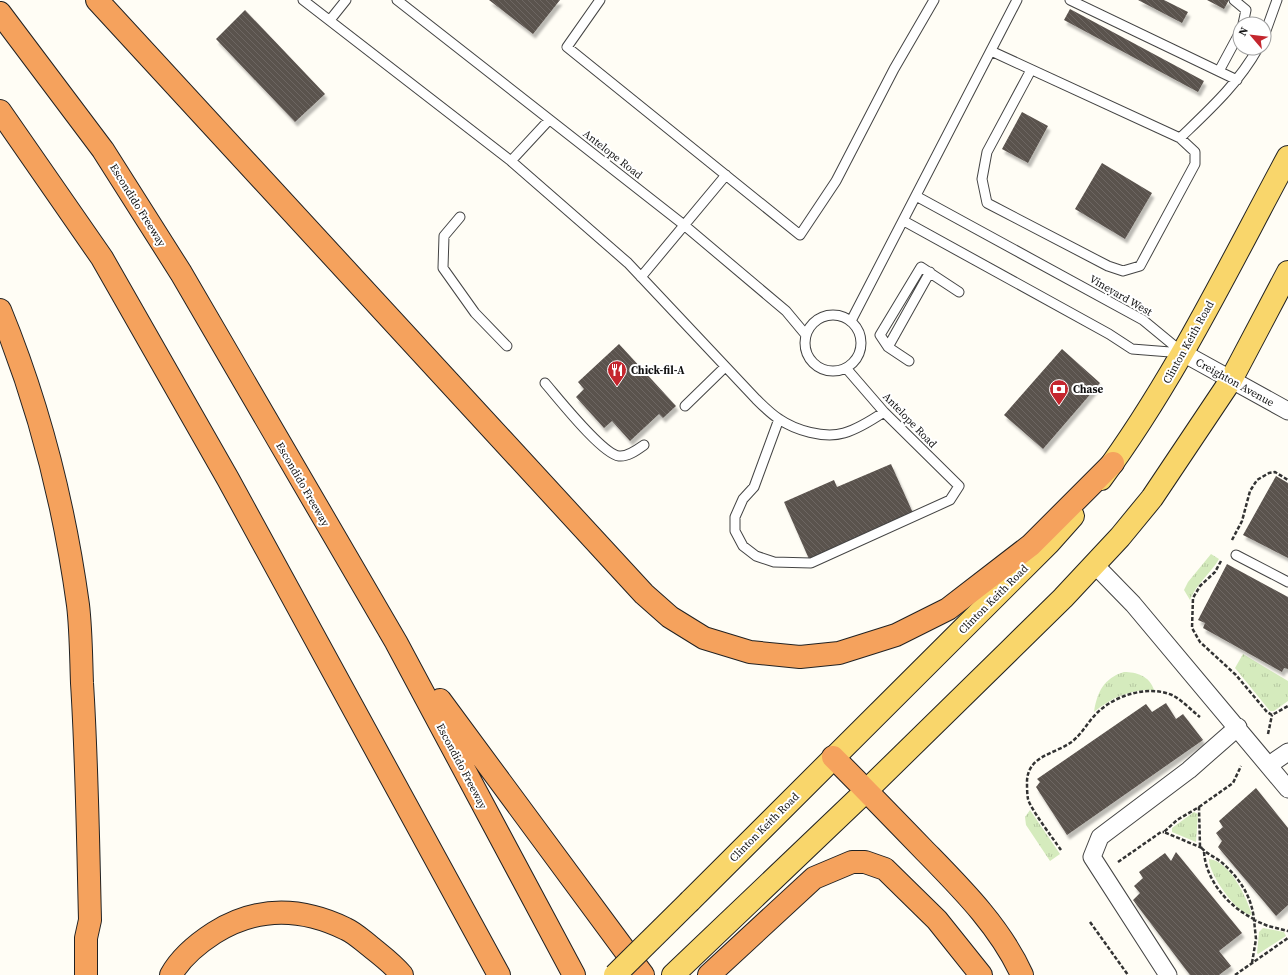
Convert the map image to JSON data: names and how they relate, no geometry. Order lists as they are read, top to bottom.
{
  "streets": {
    "highway": ["Escondido Freeway"],
    "main road": ["Clinton Keith Road"],
    "street": ["Creighton Avenue"],
    "lane": ["Antelope Road", "Vineyard West"]
  },
  "crossings": [
    ["Vineyard West", "Clinton Keith Road"],
    ["Vineyard West", "Creighton Avenue"],
    ["Clinton Keith Road", "Creighton Avenue"]
  ],
  "places": {
    "restaurant": ["Chick-fil-A"],
    "bank": ["Chase"]
  },
  "north": "top left"
}
